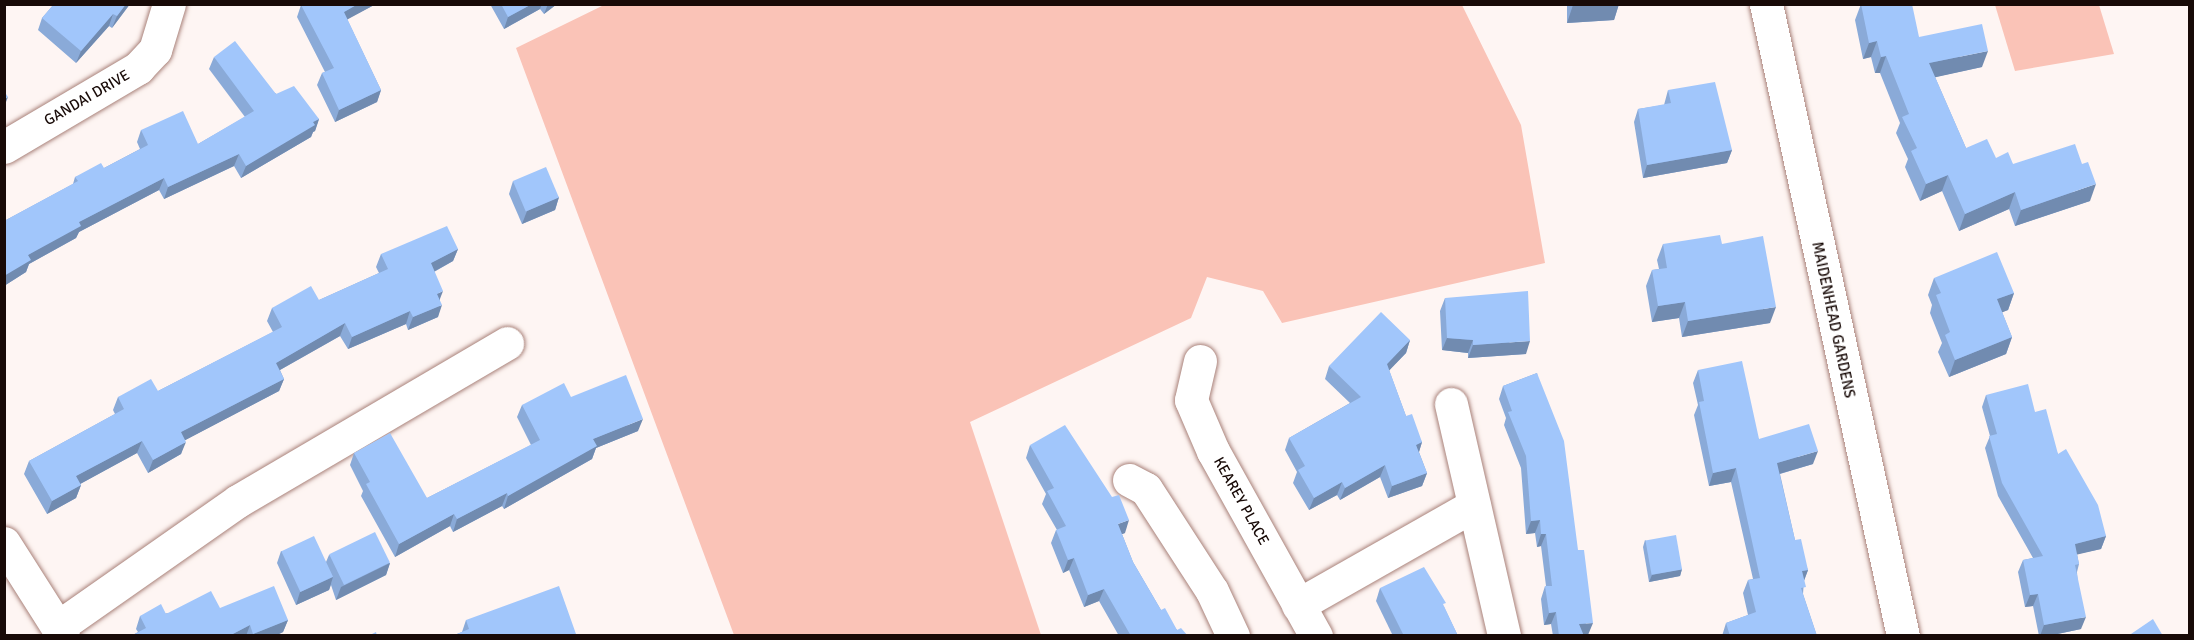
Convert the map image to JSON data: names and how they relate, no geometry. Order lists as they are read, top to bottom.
{
  "streets": {
    "street": ["GANDAI DRIVE", "MAIDENHEAD GARDENS", "KEAREY PLACE"]
  }
}
